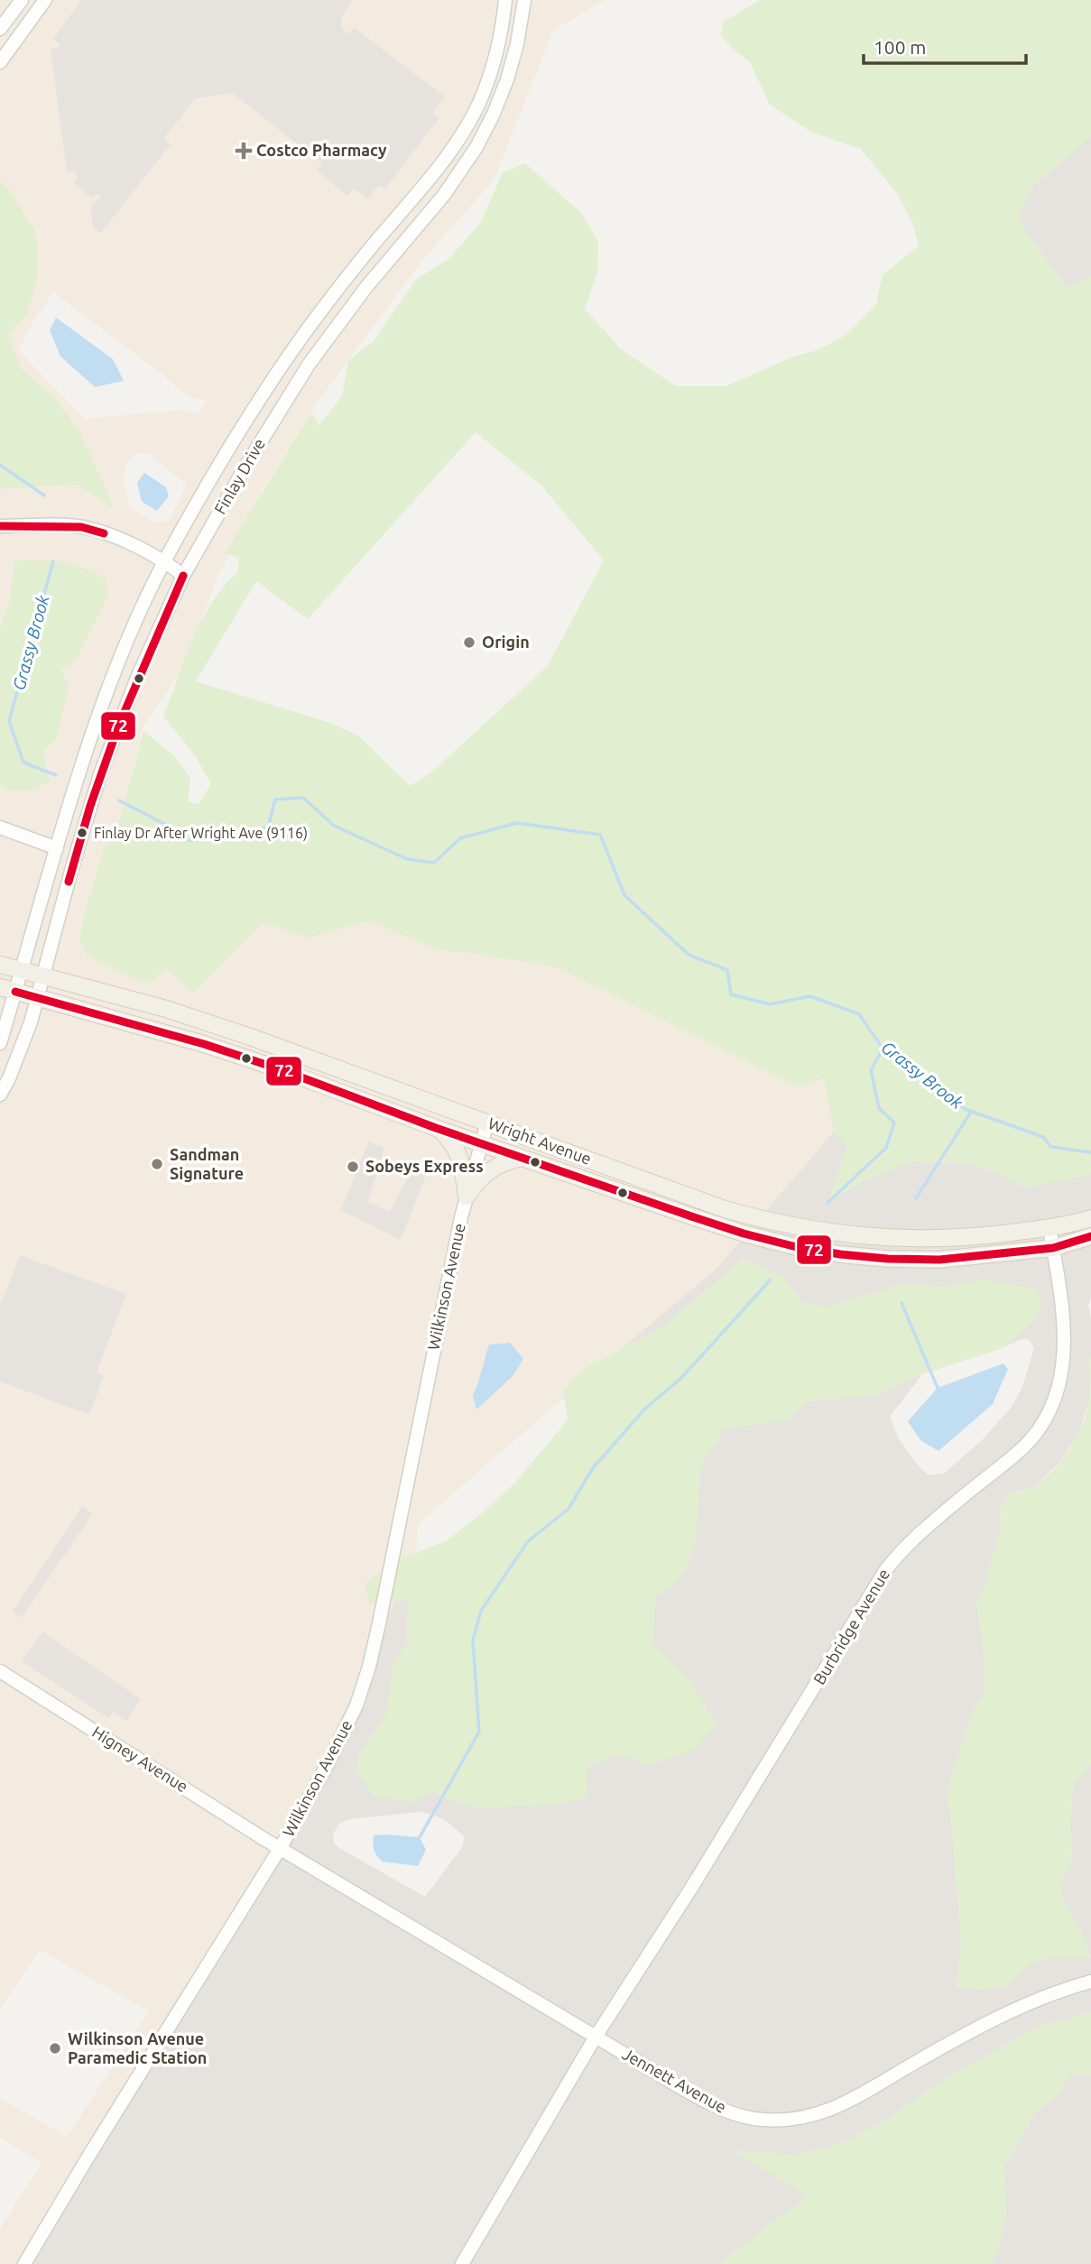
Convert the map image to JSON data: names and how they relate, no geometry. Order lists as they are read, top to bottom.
{
  "streets": {
    "main road": ["Wright Avenue"],
    "street": [
      "Finlay Drive",
      "Wilkinson Avenue",
      "Burbridge Avenue",
      "Higney Avenue",
      "Jennett Avenue"
    ]
  },
  "crossings": [
    ["Finlay Drive", "Wright Avenue"],
    ["Wright Avenue", "Wilkinson Avenue"],
    ["Wright Avenue", "Burbridge Avenue"],
    ["Wilkinson Avenue", "Higney Avenue"],
    ["Wilkinson Avenue", "Jennett Avenue"],
    ["Burbridge Avenue", "Jennett Avenue"],
    ["Higney Avenue", "Jennett Avenue"]
  ],
  "water": ["Grassy Brook"],
  "places": {
    "health": ["Costco Pharmacy"],
    "other": [
      "Origin",
      "Finlay Dr After Wright Ave (9116)",
      "Sandman Signature",
      "Sobeys Express",
      "Wilkinson Avenue Paramedic Station"
    ]
  },
  "lines": ["transit line 72"],
  "scale_bar": "100 m"
}
